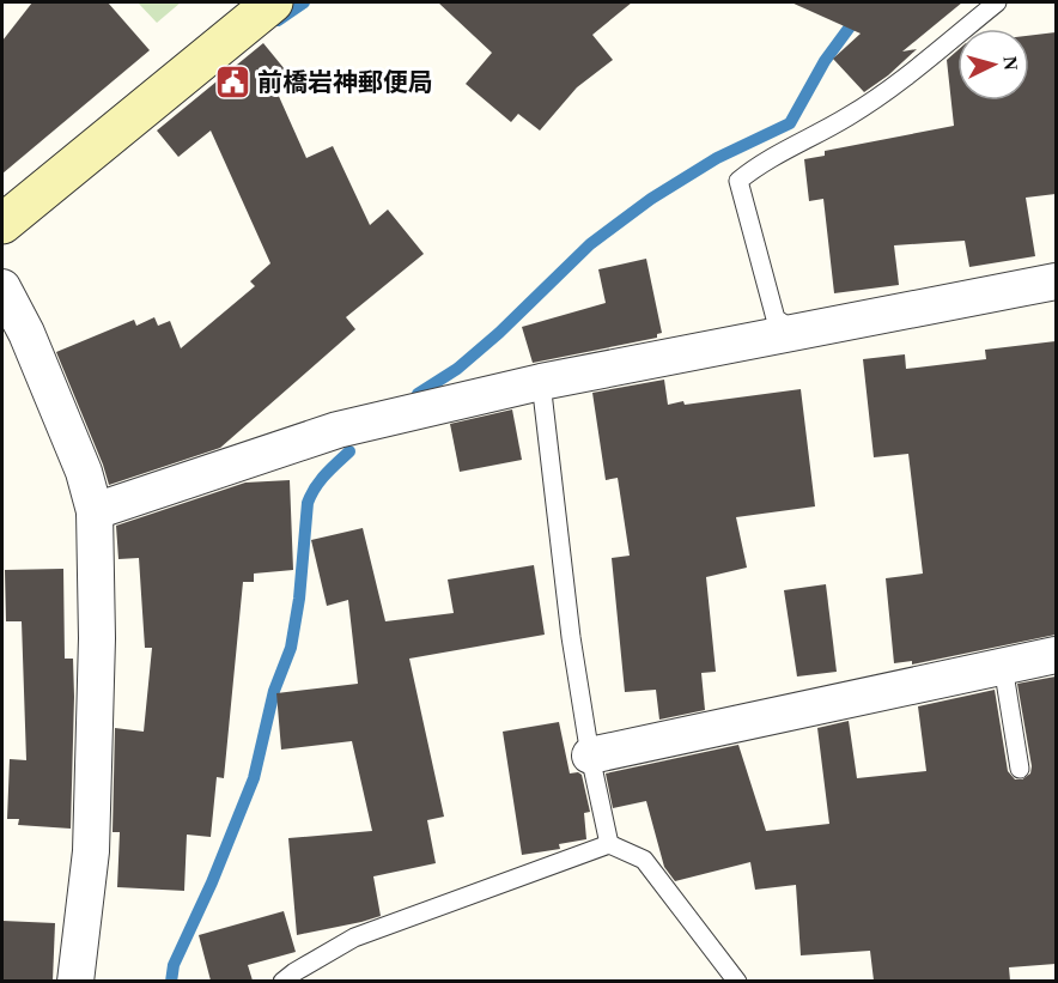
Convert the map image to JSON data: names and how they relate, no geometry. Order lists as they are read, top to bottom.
{
  "places": {
    "public building": ["前橋岩神郵便局"]
  },
  "north": "right"
}
